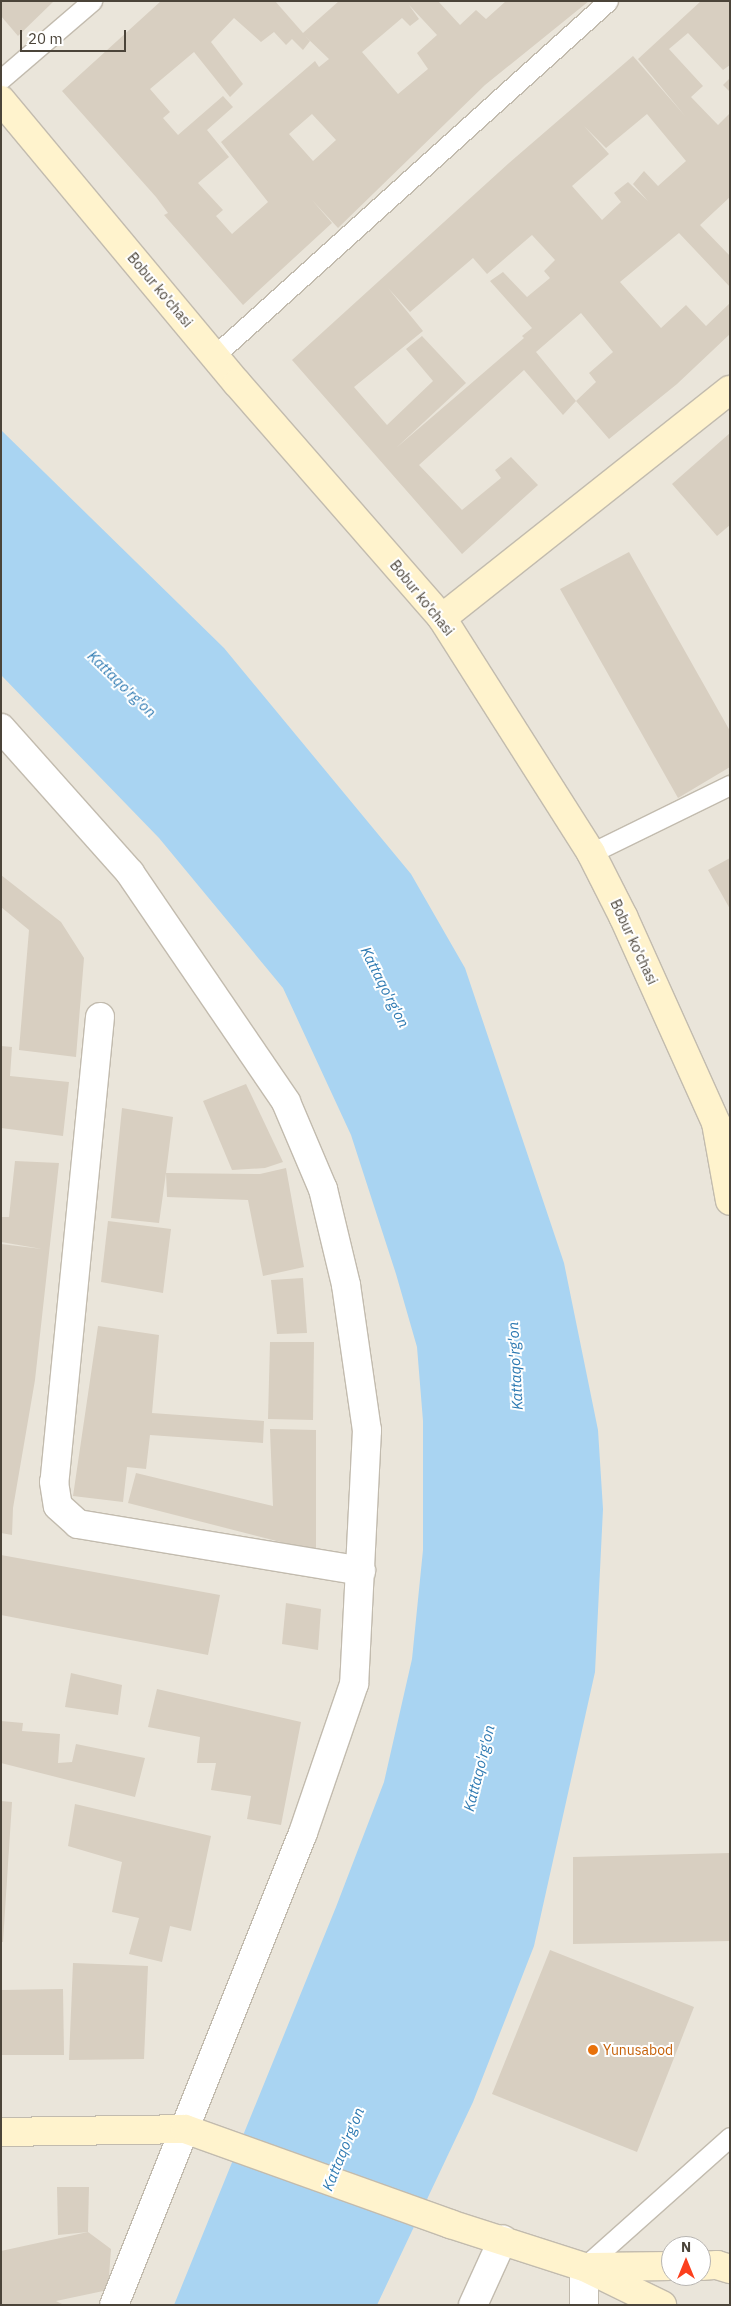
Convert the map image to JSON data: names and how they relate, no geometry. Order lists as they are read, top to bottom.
{
  "streets": {
    "street": ["Bobur ko'chasi"]
  },
  "water": ["Kattaqo'rg'on"],
  "places": ["Yunusabod"],
  "scale_bar": "20 m",
  "north": "top"
}
